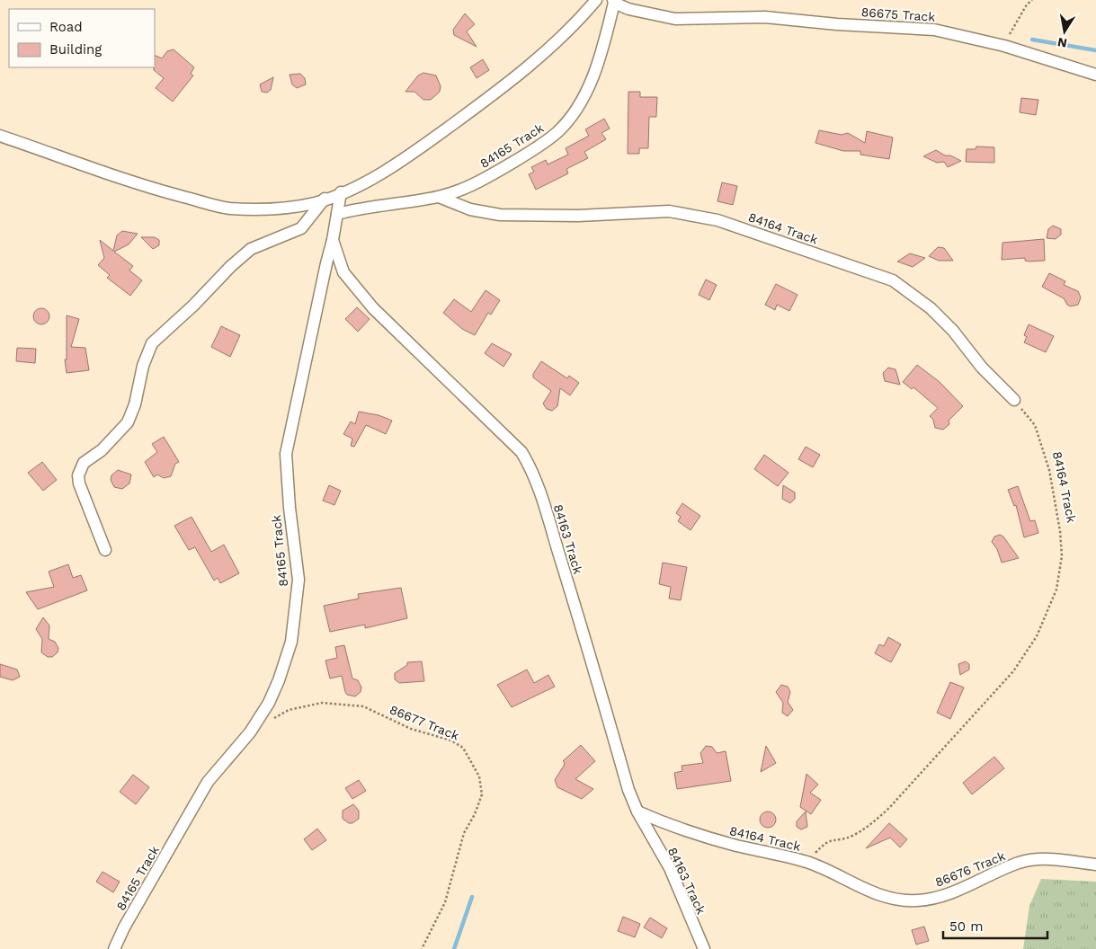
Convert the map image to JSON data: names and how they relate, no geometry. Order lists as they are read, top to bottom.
{
  "streets": {
    "street": [
      "86675 Track",
      "84165 Track",
      "84164 Track",
      "84163 Track",
      "86676 Track"
    ],
    "path": ["86677 Track"]
  },
  "crossings": [
    ["86675 Track", "84165 Track"],
    ["84165 Track", "84164 Track"],
    ["84165 Track", "84163 Track"],
    ["84164 Track", "84163 Track"],
    ["84164 Track", "86676 Track"]
  ],
  "legend": ["Road", "Building"],
  "scale_bar": "50 m",
  "north": "bottom"
}
